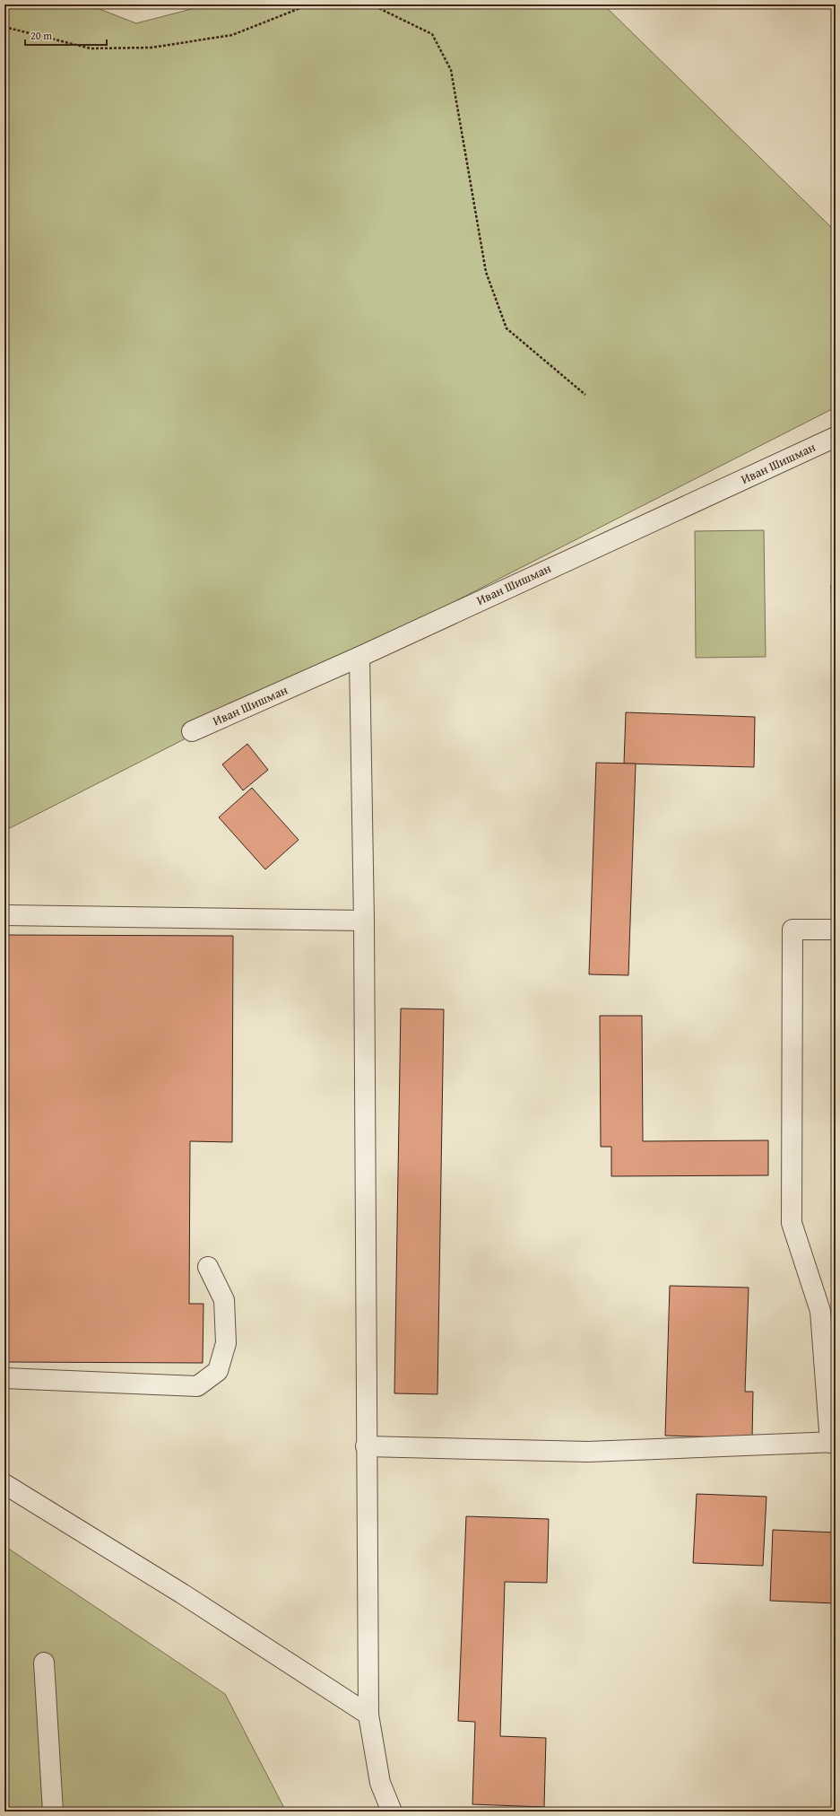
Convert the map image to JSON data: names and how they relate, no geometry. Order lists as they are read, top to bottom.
{
  "streets": {
    "street": ["Иван Шишман"]
  },
  "scale_bar": "20 m"
}
